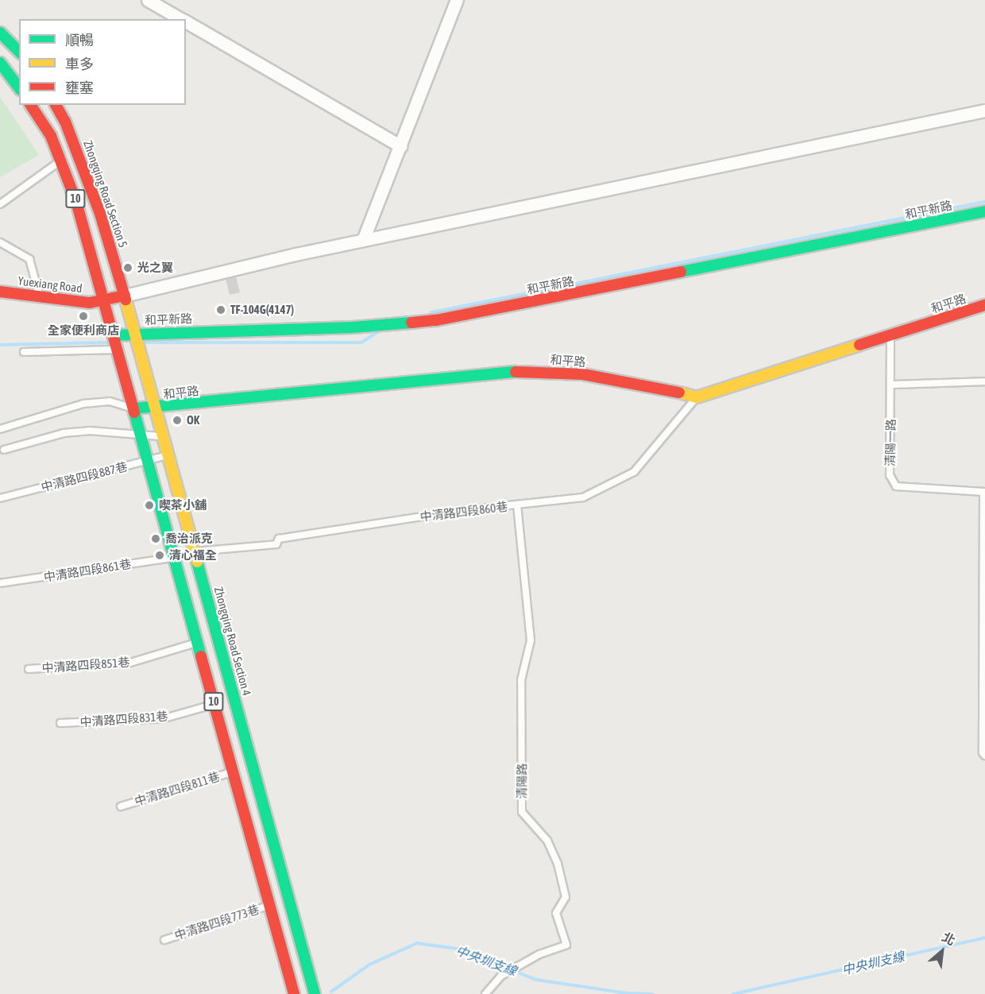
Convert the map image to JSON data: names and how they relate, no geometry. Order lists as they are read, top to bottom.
{
  "streets": {
    "main road": [
      "Zhongqing Road Section 5",
      "10",
      "和平新路",
      "Yuexiang Road",
      "和平路",
      "Zhongqing Road Section 4"
    ],
    "lane": [
      "清陽一路",
      "中清路四段887巷",
      "中清路四段860巷",
      "中清路四段861巷",
      "中清路四段851巷",
      "中清路四段831巷",
      "清陽路",
      "中清路四段811巷",
      "中清路四段773巷"
    ]
  },
  "crossings": [
    ["Zhongqing Road Section 5", "Yuexiang Road"],
    ["Zhongqing Road Section 5", "Zhongqing Road Section 4"],
    ["10", "和平新路"],
    ["10", "Yuexiang Road"],
    ["10", "和平路"],
    ["10", "中清路四段887巷"],
    ["10", "中清路四段861巷"],
    ["10", "中清路四段851巷"],
    ["10", "中清路四段831巷"],
    ["10", "中清路四段811巷"],
    ["10", "中清路四段773巷"],
    ["和平新路", "Zhongqing Road Section 4"],
    ["Yuexiang Road", "Zhongqing Road Section 4"],
    ["和平路", "清陽一路"],
    ["和平路", "中清路四段860巷"],
    ["和平路", "Zhongqing Road Section 4"],
    ["中清路四段887巷", "Zhongqing Road Section 4"],
    ["中清路四段860巷", "Zhongqing Road Section 4"],
    ["中清路四段860巷", "清陽路"]
  ],
  "water": ["中央圳支線"],
  "places": [
    "光之翼",
    "TF-104G(4147)",
    "全家便利商店",
    "OK",
    "喫茶小舖",
    "喬治派克",
    "清心福全"
  ],
  "legend": ["順暢", "車多", "壅塞"],
  "north": "top right"
}
